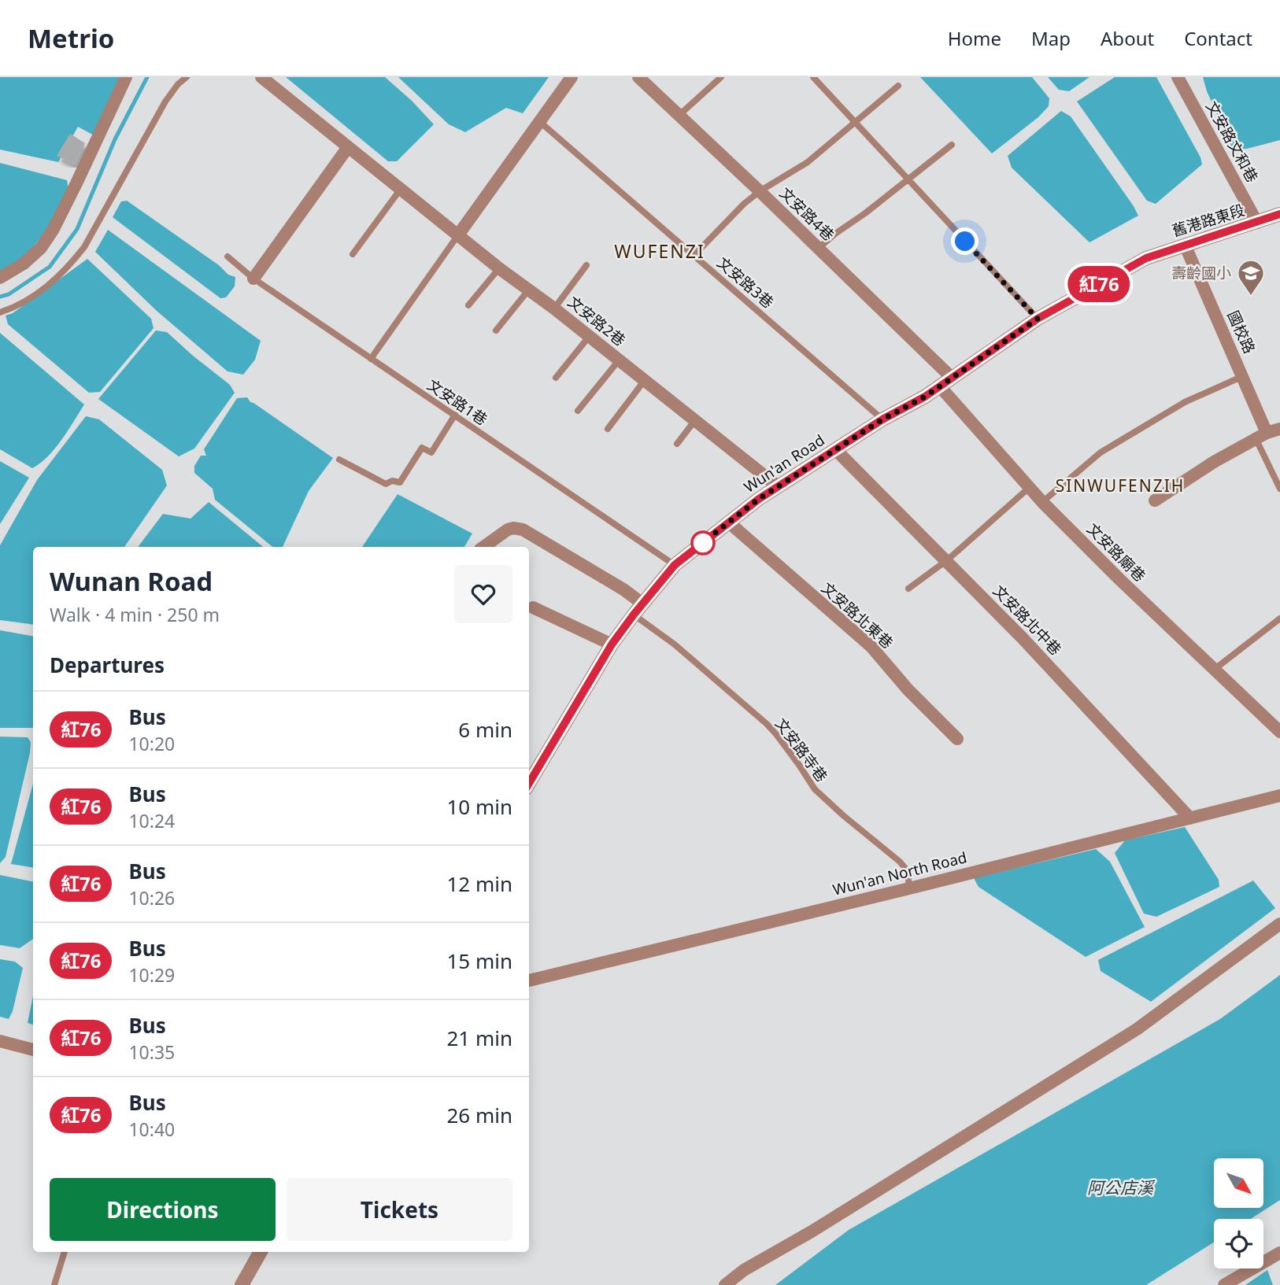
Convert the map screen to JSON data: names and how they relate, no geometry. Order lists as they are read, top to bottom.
{
  "streets": {
    "street": [
      "文安路文和巷",
      "文安路4巷",
      "舊港路東段",
      "文安路2巷",
      "國校路",
      "Wun'an Road",
      "文安路廟巷",
      "文安路北東巷",
      "文安路北中巷",
      "Wun'an North Road"
    ],
    "lane": ["文安路3巷", "文安路1巷", "文安路寺巷"]
  },
  "crossings": [
    ["文安路文和巷", "舊港路東段"],
    ["文安路4巷", "Wun'an Road"],
    ["舊港路東段", "國校路"],
    ["舊港路東段", "Wun'an Road"],
    ["文安路3巷", "Wun'an Road"],
    ["文安路2巷", "Wun'an Road"],
    ["文安路1巷", "Wun'an Road"],
    ["Wun'an Road", "文安路廟巷"],
    ["Wun'an Road", "文安路北東巷"],
    ["Wun'an Road", "文安路北中巷"],
    ["Wun'an Road", "文安路寺巷"],
    ["文安路北中巷", "Wun'an North Road"],
    ["文安路寺巷", "Wun'an North Road"]
  ],
  "districts": ["WUFENZI", "SINWUFENZIH"],
  "water": ["阿公店溪"],
  "places": {
    "school or university": ["壽齡國小"]
  },
  "lines": ["bus line 紅76"],
  "north": "bottom right",
  "page": {
    "header": "Metrio",
    "nav": [
      "Home",
      "Map",
      "About",
      "Contact"
    ],
    "on_map": "紅76",
    "heading": [
      ["Wunan Road", "Walk · 4 min · 250 m"],
      "Departures"
    ],
    "list": [
      {
        "mark": "紅76",
        "name": "Bus",
        "note": "10:20",
        "value": "6 min"
      },
      {
        "mark": "紅76",
        "name": "Bus",
        "note": "10:24",
        "value": "10 min"
      },
      {
        "mark": "紅76",
        "name": "Bus",
        "note": "10:26",
        "value": "12 min"
      },
      {
        "mark": "紅76",
        "name": "Bus",
        "note": "10:29",
        "value": "15 min"
      },
      {
        "mark": "紅76",
        "name": "Bus",
        "note": "10:35",
        "value": "21 min"
      },
      {
        "mark": "紅76",
        "name": "Bus",
        "note": "10:40",
        "value": "26 min"
      }
    ],
    "buttons": ["Directions", "Tickets"]
  }
}
